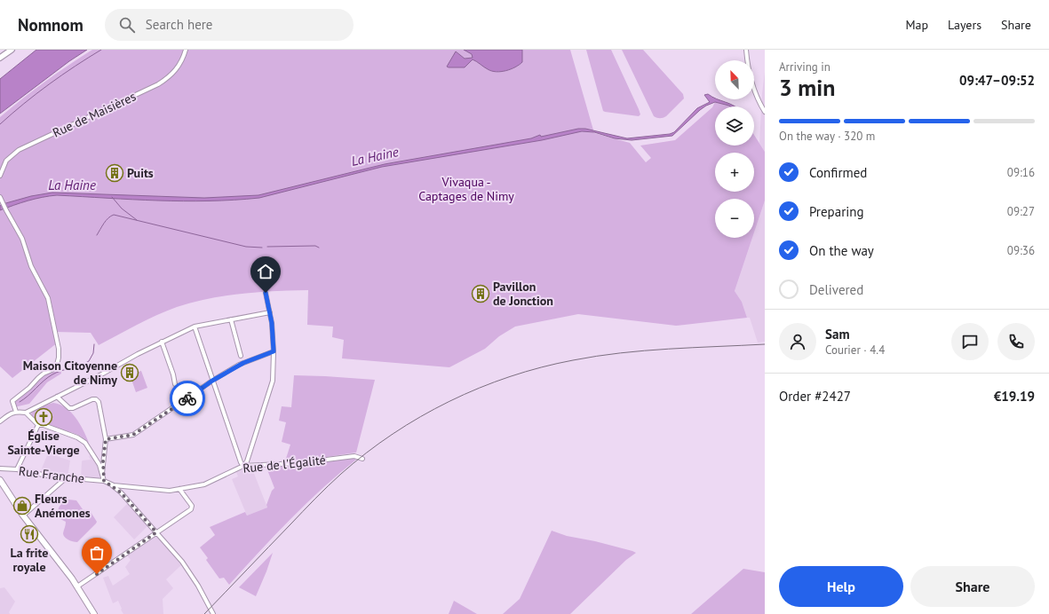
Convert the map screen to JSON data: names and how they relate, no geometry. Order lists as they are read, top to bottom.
{
  "streets": {
    "street": ["Rue de Maisières", "Rue de l'Égalité", "Rue Franche"]
  },
  "crossings": [
    ["Rue de l'Égalité", "Rue Franche"]
  ],
  "water": ["La Haine"],
  "parks": ["Vivaqua - Captages de Nimy"],
  "places": {
    "building": ["Puits", "Pavillon de Jonction", "Maison Citoyenne de Nimy"],
    "church": ["Église Sainte-Vierge"],
    "shop": ["Fleurs Anémones"],
    "restaurant": ["La frite royale"]
  },
  "north": "top left",
  "page": {
    "header": "Nomnom",
    "search": "Search here",
    "nav": ["Map", "Layers", "Share"],
    "heading": ["3 min", "Arriving in", "09:47–09:52"],
    "panel": [
      "Sam",
      "Courier · 4.4",
      "Order #2427",
      "€19.19"
    ],
    "map_buttons": ["+", "−"],
    "bar": "On the way · 320 m",
    "list": [
      ["Confirmed", "09:16"],
      ["Preparing", "09:27"],
      ["On the way", "09:36"],
      "Delivered"
    ],
    "buttons": ["Help", "Share"]
  }
}
